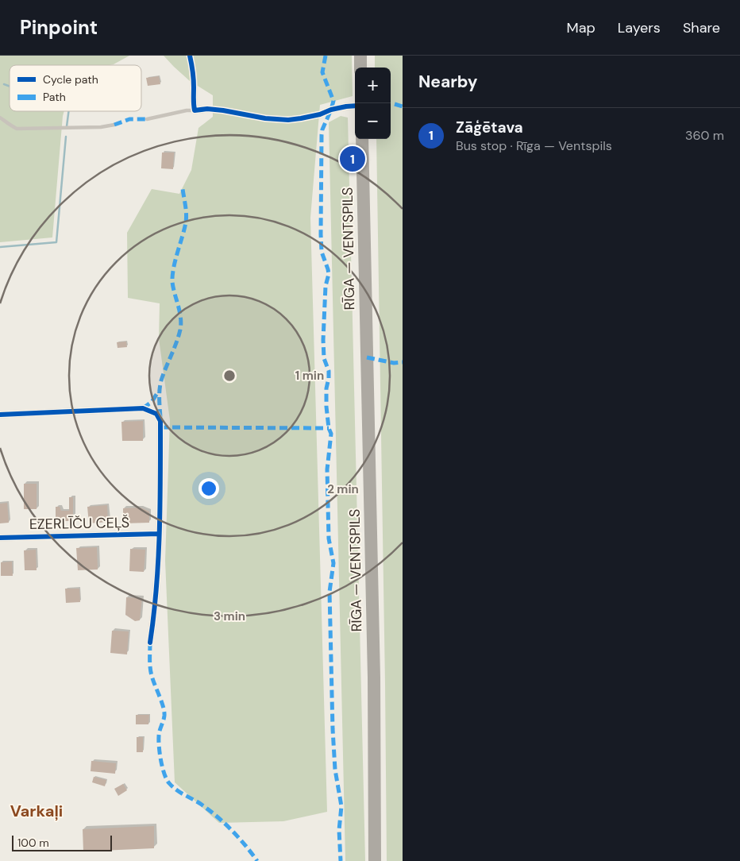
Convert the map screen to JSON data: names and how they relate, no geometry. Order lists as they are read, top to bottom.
{
  "streets": {
    "highway": ["RĪGA — VENTSPILS"],
    "street": ["EZERLĪČU CEĻŠ"]
  },
  "districts": ["Varkaļi"],
  "legend": ["Cycle path", "Path"],
  "scale_bar": "100 m",
  "page": {
    "header": "Pinpoint",
    "nav": ["Map", "Layers", "Share"],
    "heading": "Nearby",
    "map_buttons": ["+", "−"],
    "list": [
      {
        "mark": "1",
        "name": "Zāģētava",
        "note": "Bus stop · Rīga — Ventspils",
        "value": "360 m"
      }
    ],
    "pins": "1",
    "scale": "100 m"
  },
  "rings": ["1 min", "2 min", "3 min"]
}
